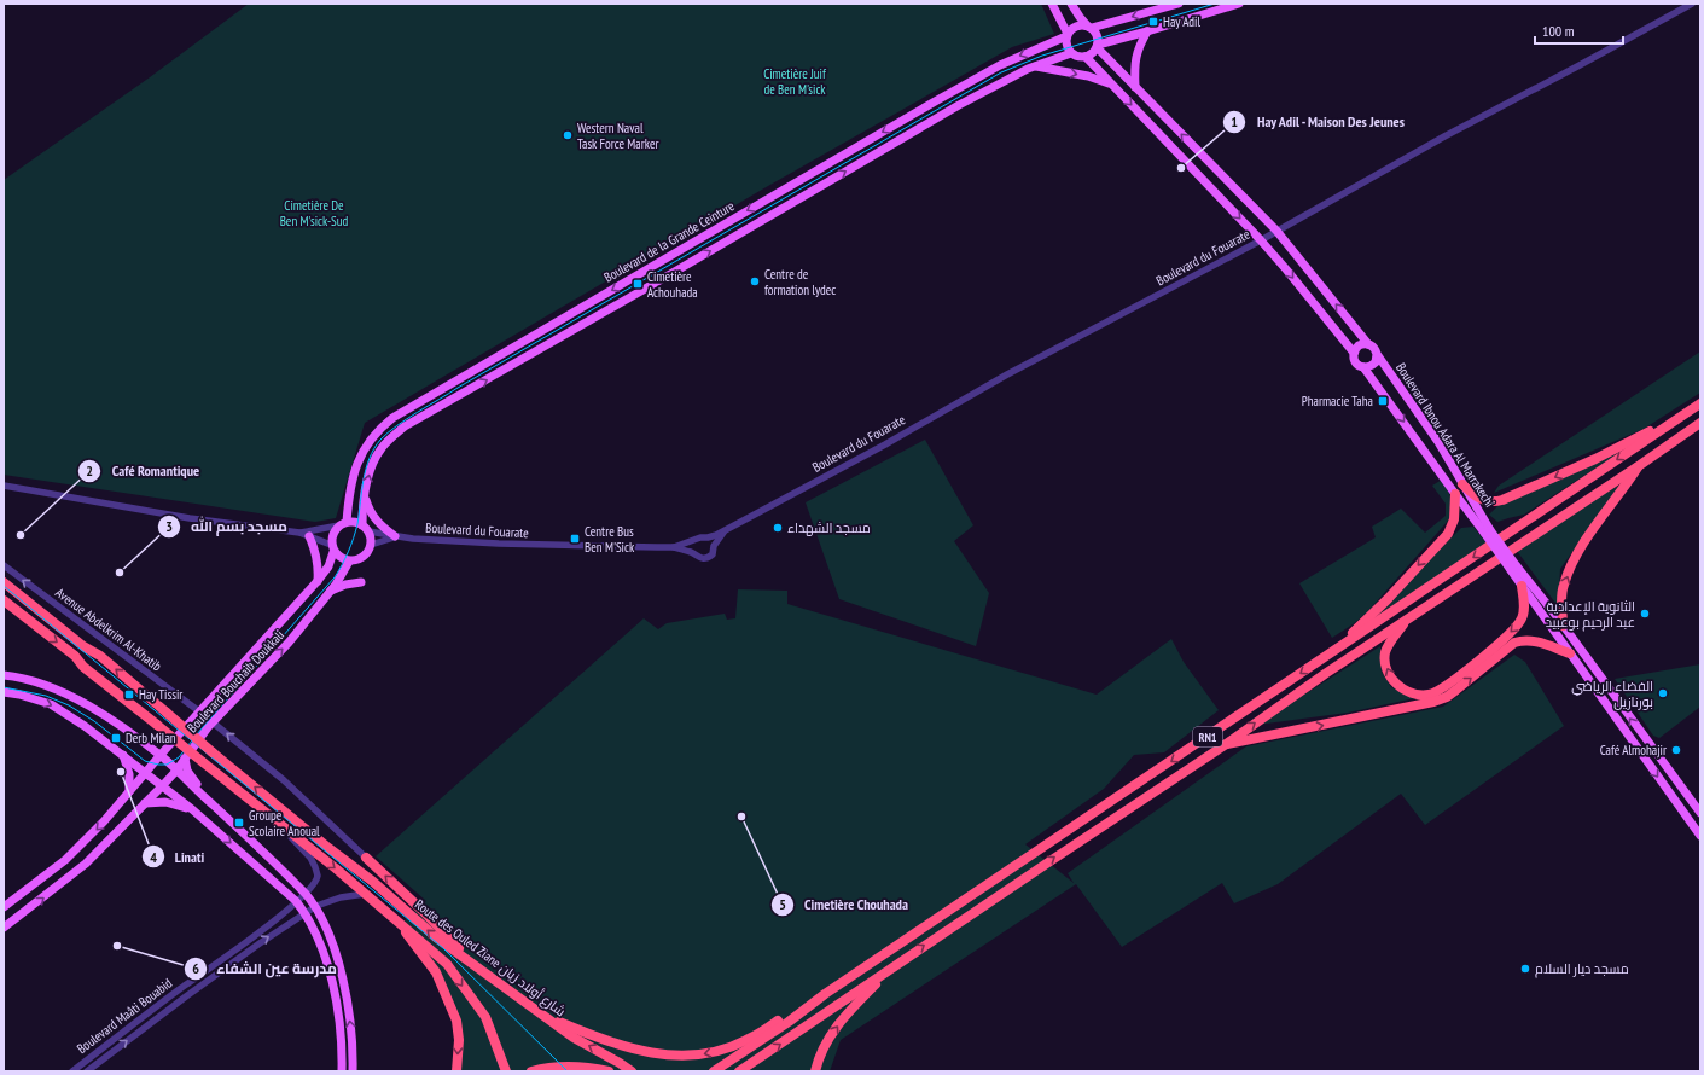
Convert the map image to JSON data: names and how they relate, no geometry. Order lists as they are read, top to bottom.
{
  "streets": {
    "highway": ["RN1", "Route des Ouled Ziane شارع أولاد زيان"],
    "main road": ["Boulevard de la Grande Ceinture", "Boulevard Ibnou Adara Al Marrakechi", "Boulevard Bouchaib Doukkali"],
    "street": ["Boulevard du Fouarate", "Avenue Abdelkrim Al-Khatib", "Boulevard Maâti Bouabid"]
  },
  "crossings": [
    ["Boulevard de la Grande Ceinture", "Boulevard du Fouarate"],
    ["Boulevard de la Grande Ceinture", "Boulevard Bouchaib Doukkali"],
    ["Boulevard du Fouarate", "Boulevard Bouchaib Doukkali"],
    ["Avenue Abdelkrim Al-Khatib", "Boulevard Bouchaib Doukkali"],
    ["Route des Ouled Ziane شارع أولاد زيان", "Boulevard Maâti Bouabid"]
  ],
  "one_way": ["Avenue Abdelkrim Al-Khatib"],
  "parks": ["Cimetière Juif de Ben M'sick", "Cimetière De Ben M'sick-Sud"],
  "places": {
    "transit": [
      "Hay Adil",
      "Cimetière Achouhada",
      "Pharmacie Taha",
      "Centre Bus Ben M'Sick",
      "Hay Tissir",
      "Derb Milan",
      "Groupe Scolaire Anoual"
    ],
    "other": [
      "Western Naval Task Force Marker",
      "Hay Adil - Maison Des Jeunes",
      "Centre de formation lydec",
      "مسجد الشهداء",
      "Café Romantique",
      "مسجد بسم الله",
      "الثانوية الإعدادية عبد الرحيم بوعبيد",
      "الفضاء الرياضي بورنازيل",
      "Café Almohajir",
      "Linati",
      "Cimetière Chouhada",
      "مدرسة عين الشفاء",
      "مسجد ديار السلام"
    ]
  },
  "scale_bar": "100 m"
}
